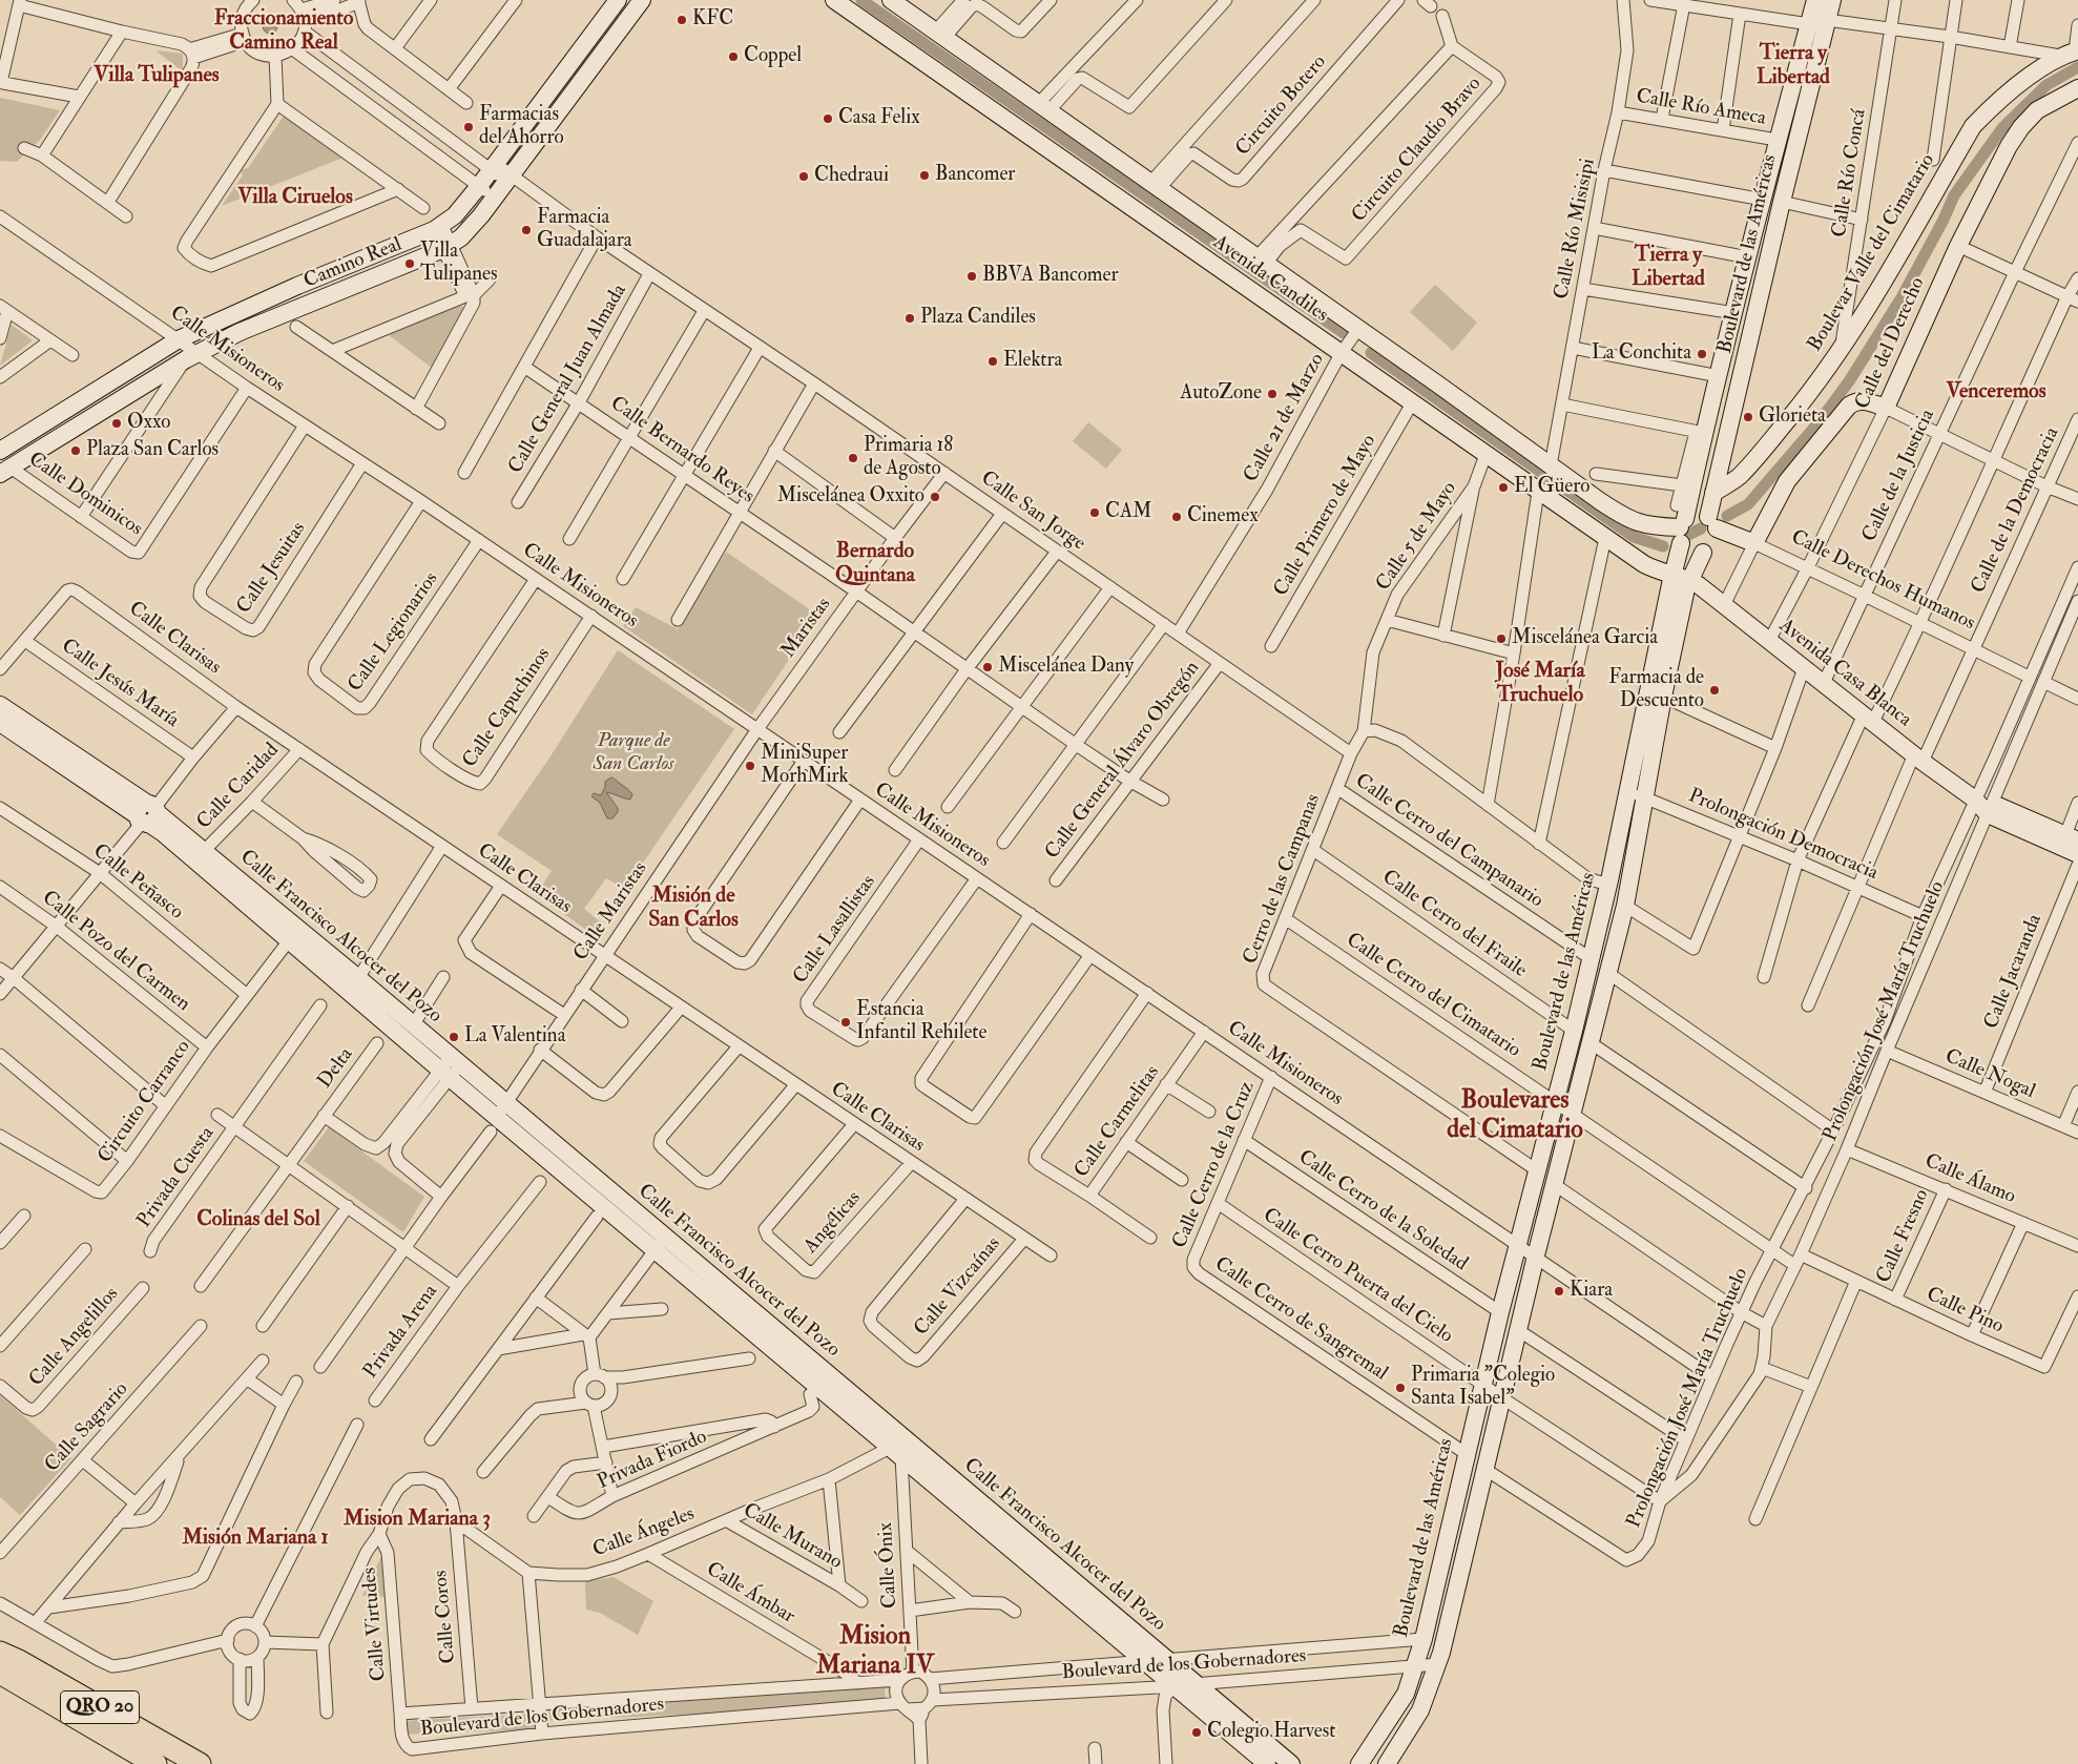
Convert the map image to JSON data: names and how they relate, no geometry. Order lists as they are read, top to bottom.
{
  "streets": {
    "highway": ["QRO 20"],
    "main road": [
      "Boulevar Valle del Cimatario",
      "Boulevard de las Américas",
      "Camino Real",
      "Avenida Candiles",
      "Calle del Derecho",
      "Calle Derechos Humanos",
      "Avenida Casa Blanca",
      "Calle Francisco Alcocer del Pozo"
    ],
    "street": [
      "Circuito Botero",
      "Calle Río Ameca",
      "Circuito Claudio Bravo",
      "Calle Río Concá",
      "Calle Río Misisipi",
      "Calle Misioneros",
      "Calle General Juan Almada",
      "Calle 21 de Marzo",
      "Calle Bernardo Reyes",
      "Calle de la Justicia",
      "Calle Dominicos",
      "Calle de la Democracia",
      "Calle San Jorge",
      "Calle Primero de Mayo",
      "Calle 5 de Mayo",
      "Calle Jesuitas",
      "Maristas",
      "Calle Legionarios",
      "Calle Clarisas",
      "Calle Jesús María",
      "Calle Capuchinos",
      "Calle General Álvaro Obregón",
      "Calle Caridad",
      "Prolongación Democracia",
      "Calle Cerro del Campanario",
      "Cerro de las Campanas",
      "Calle Peñasco",
      "Calle Maristas",
      "Calle Cerro del Fraile",
      "Calle Lasallistas",
      "Calle Pozo del Carmen",
      "Calle Jacaranda",
      "Calle Cerro del Cimatario",
      "Prolongación José María Truchuelo",
      "Delta",
      "Calle Nogal",
      "Circuito Carranco",
      "Calle Carmelitas",
      "Calle Cerro de la Cruz",
      "Privada Cuesta",
      "Calle Álamo",
      "Calle Cerro de la Soledad",
      "Angélicas",
      "Calle Fresno",
      "Calle Cerro Puerta del Cielo",
      "Calle Vizcaínas",
      "Calle Pino",
      "Calle Cerro de Sangremal",
      "Privada Arena",
      "Calle Angelillos",
      "Calle Sagrario",
      "Privada Fiordo",
      "Calle Ángeles",
      "Calle Murano",
      "Calle Ónix",
      "Calle Ámbar",
      "Calle Coros",
      "Calle Virtudes",
      "Boulevard de los Gobernadores"
    ]
  },
  "crossings": [
    ["Circuito Botero", "Avenida Candiles"],
    ["Calle Río Ameca", "Calle Río Misisipi"],
    ["Calle Río Ameca", "Boulevard de las Américas"],
    ["Circuito Claudio Bravo", "Avenida Candiles"],
    ["Calle Río Concá", "Boulevar Valle del Cimatario"],
    ["Calle Río Misisipi", "Avenida Candiles"],
    ["Boulevar Valle del Cimatario", "Boulevard de las Américas"],
    ["Boulevard de las Américas", "Avenida Candiles"],
    ["Boulevard de las Américas", "Calle Misioneros"],
    ["Boulevard de las Américas", "Calle Derechos Humanos"],
    ["Boulevard de las Américas", "Avenida Casa Blanca"],
    ["Boulevard de las Américas", "Prolongación Democracia"],
    ["Boulevard de las Américas", "Calle Cerro del Campanario"],
    ["Boulevard de las Américas", "Cerro de las Campanas"],
    ["Boulevard de las Américas", "Calle Cerro del Fraile"],
    ["Boulevard de las Américas", "Calle Cerro del Cimatario"],
    ["Boulevard de las Américas", "Prolongación José María Truchuelo"],
    ["Boulevard de las Américas", "Calle Cerro de la Soledad"],
    ["Boulevard de las Américas", "Calle Cerro Puerta del Cielo"],
    ["Boulevard de las Américas", "Calle Cerro de Sangremal"],
    ["Boulevard de las Américas", "Boulevard de los Gobernadores"],
    ["Camino Real", "Calle Misioneros"],
    ["Camino Real", "Calle Dominicos"],
    ["Camino Real", "Calle San Jorge"],
    ["Avenida Candiles", "Calle 21 de Marzo"],
    ["Avenida Candiles", "Calle Primero de Mayo"],
    ["Avenida Candiles", "Calle 5 de Mayo"],
    ["Avenida Candiles", "Calle Derechos Humanos"],
    ["Avenida Candiles", "Avenida Casa Blanca"],
    ["Calle del Derecho", "Calle Derechos Humanos"],
    ["Calle del Derecho", "Avenida Casa Blanca"],
    ["Calle Misioneros", "Calle Dominicos"],
    ["Calle Misioneros", "Calle Jesuitas"],
    ["Calle Misioneros", "Maristas"],
    ["Calle Misioneros", "Calle Legionarios"],
    ["Calle Misioneros", "Calle Capuchinos"],
    ["Calle Misioneros", "Calle Maristas"],
    ["Calle Misioneros", "Calle Lasallistas"],
    ["Calle Misioneros", "Prolongación José María Truchuelo"],
    ["Calle Misioneros", "Calle Carmelitas"],
    ["Calle Misioneros", "Calle Cerro de la Cruz"],
    ["Calle General Juan Almada", "Calle Bernardo Reyes"],
    ["Calle General Juan Almada", "Calle San Jorge"],
    ["Calle 21 de Marzo", "Calle San Jorge"],
    ["Calle Bernardo Reyes", "Maristas"],
    ["Calle Bernardo Reyes", "Calle General Álvaro Obregón"],
    ["Calle de la Justicia", "Calle Derechos Humanos"],
    ["Calle de la Justicia", "Avenida Casa Blanca"],
    ["Calle de la Democracia", "Calle Derechos Humanos"],
    ["Calle de la Democracia", "Avenida Casa Blanca"],
    ["Calle de la Democracia", "Prolongación Democracia"],
    ["Calle San Jorge", "Calle 5 de Mayo"],
    ["Calle San Jorge", "Maristas"],
    ["Calle San Jorge", "Calle General Álvaro Obregón"],
    ["Calle 5 de Mayo", "Calle Cerro del Campanario"],
    ["Calle 5 de Mayo", "Cerro de las Campanas"],
    ["Calle Derechos Humanos", "Prolongación José María Truchuelo"],
    ["Maristas", "Calle Maristas"],
    ["Calle Clarisas", "Calle Jesús María"],
    ["Calle Clarisas", "Calle Caridad"],
    ["Calle Clarisas", "Calle Maristas"],
    ["Calle Clarisas", "Angélicas"],
    ["Calle Clarisas", "Calle Vizcaínas"],
    ["Avenida Casa Blanca", "Prolongación José María Truchuelo"],
    ["Calle Caridad", "Calle Francisco Alcocer del Pozo"],
    ["Prolongación Democracia", "Prolongación José María Truchuelo"],
    ["Calle Cerro del Campanario", "Cerro de las Campanas"],
    ["Cerro de las Campanas", "Calle Cerro del Fraile"],
    ["Cerro de las Campanas", "Calle Cerro del Cimatario"],
    ["Calle Peñasco", "Circuito Carranco"],
    ["Calle Maristas", "Calle Francisco Alcocer del Pozo"],
    ["Calle Maristas", "Privada Arena"],
    ["Calle Francisco Alcocer del Pozo", "Circuito Carranco"],
    ["Calle Francisco Alcocer del Pozo", "Calle Ángeles"],
    ["Calle Francisco Alcocer del Pozo", "Calle Ónix"],
    ["Calle Francisco Alcocer del Pozo", "Boulevard de los Gobernadores"],
    ["Calle Pozo del Carmen", "Circuito Carranco"],
    ["Calle Jacaranda", "Calle Nogal"],
    ["Calle Cerro del Cimatario", "Prolongación José María Truchuelo"],
    ["Calle Cerro del Cimatario", "Calle Pino"],
    ["Prolongación José María Truchuelo", "Calle Nogal"],
    ["Prolongación José María Truchuelo", "Calle Álamo"],
    ["Prolongación José María Truchuelo", "Calle Cerro Puerta del Cielo"],
    ["Prolongación José María Truchuelo", "Calle Pino"],
    ["Delta", "Privada Arena"],
    ["Calle Cerro de la Cruz", "Calle Cerro de la Soledad"],
    ["Calle Cerro de la Cruz", "Calle Cerro Puerta del Cielo"],
    ["Calle Cerro de la Cruz", "Calle Cerro de Sangremal"],
    ["Privada Cuesta", "Privada Arena"],
    ["Calle Álamo", "Calle Fresno"],
    ["Calle Fresno", "Calle Pino"],
    ["Calle Ángeles", "Calle Murano"],
    ["Calle Ángeles", "Calle Ónix"],
    ["Calle Ángeles", "Calle Ámbar"],
    ["Calle Ángeles", "Calle Coros"],
    ["Calle Ónix", "Boulevard de los Gobernadores"],
    ["Calle Ámbar", "Boulevard de los Gobernadores"],
    ["Calle Coros", "Boulevard de los Gobernadores"],
    ["Calle Virtudes", "Boulevard de los Gobernadores"]
  ],
  "districts": [
    "Fraccionamiento Camino Real",
    "Tierra y Libertad",
    "Villa Tulipanes",
    "Villa Ciruelos",
    "Tierra y Libertad",
    "Venceremos",
    "Bernardo Quintana",
    "José María Truchuelo",
    "Misión de San Carlos",
    "Boulevares del Cimatario",
    "Colinas del Sol",
    "Mision Mariana 3",
    "Misión Mariana 1",
    "Mision Mariana IV"
  ],
  "parks": ["Parque de San Carlos"],
  "places": [
    "KFC",
    "Coppel",
    "Casa Felix",
    "Farmacias del Ahorro",
    "Bancomer",
    "Chedraui",
    "Farmacia Guadalajara",
    "Villa Tulipanes",
    "BBVA Bancomer",
    "Plaza Candiles",
    "La Conchita",
    "Elektra",
    "AutoZone",
    "Glorieta",
    "Oxxo",
    "Plaza San Carlos",
    "Primaria 18 de Agosto",
    "El Güero",
    "Miscelánea Oxxito",
    "CAM",
    "Cinemex",
    "Miscelánea Garcia",
    "Miscelánea Dany",
    "Farmacia de Descuento",
    "MiniSuper MorhMirk",
    "Estancia Infantil Rehilete",
    "La Valentina",
    "Kiara",
    "Primaria \"Colegio Santa Isabel\"",
    "Colegio Harvest"
  ]
}
